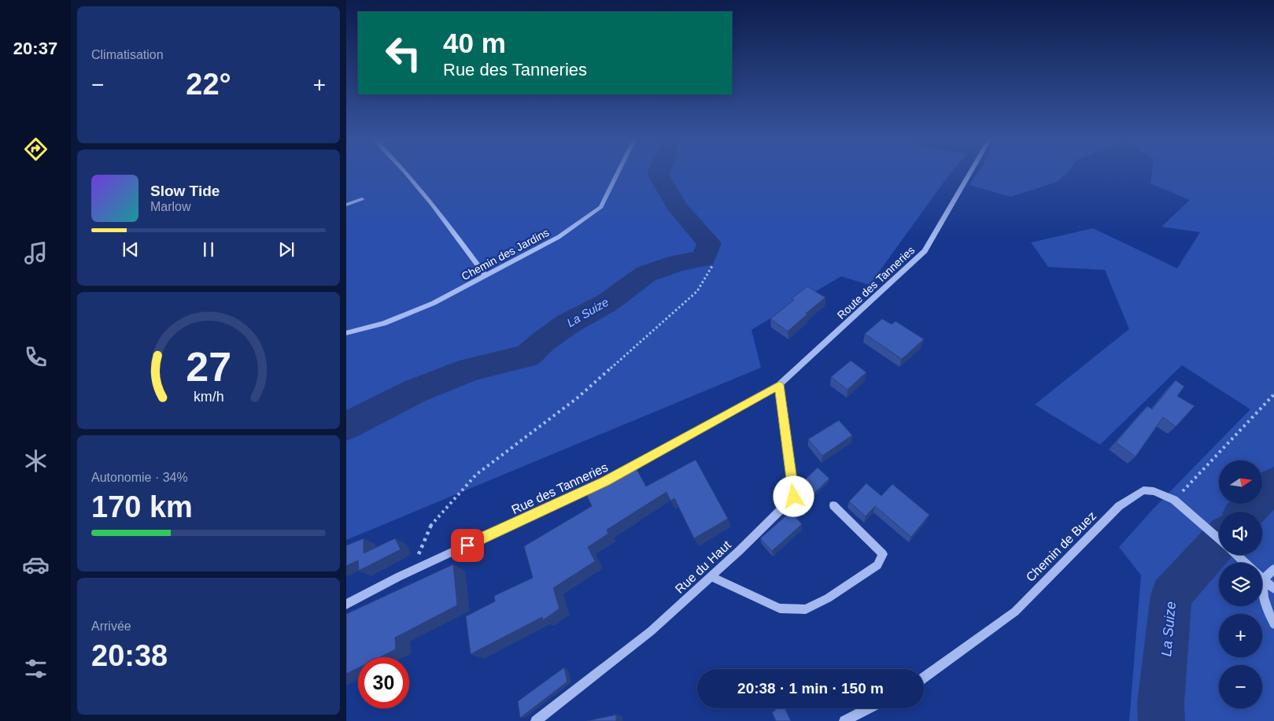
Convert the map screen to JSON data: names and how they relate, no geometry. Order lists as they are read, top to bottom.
{
  "streets": {
    "street": [
      "Chemin des Jardins",
      "Route des Tanneries",
      "Rue des Tanneries",
      "Chemin de Buez",
      "Rue du Haut"
    ]
  },
  "crossings": [
    ["Route des Tanneries", "Rue des Tanneries"],
    ["Route des Tanneries", "Rue du Haut"],
    ["Rue des Tanneries", "Rue du Haut"]
  ],
  "water": ["La Suize"],
  "north": "right",
  "page": {
    "tabs": "20:37",
    "tile": [
      "Climatisation",
      ["Autonomie · 34%", "170 km"],
      ["Arrivée", "20:38"]
    ],
    "turn": ["40 m", "Rue des Tanneries"],
    "heat": ["−", "22°", "+"],
    "song": ["Slow Tide", "Marlow"],
    "map_buttons": ["+", "−"],
    "limit": "30",
    "trip": "20:38 · 1 min · 150 m",
    "gauge": ["27", "km/h"]
  }
}
